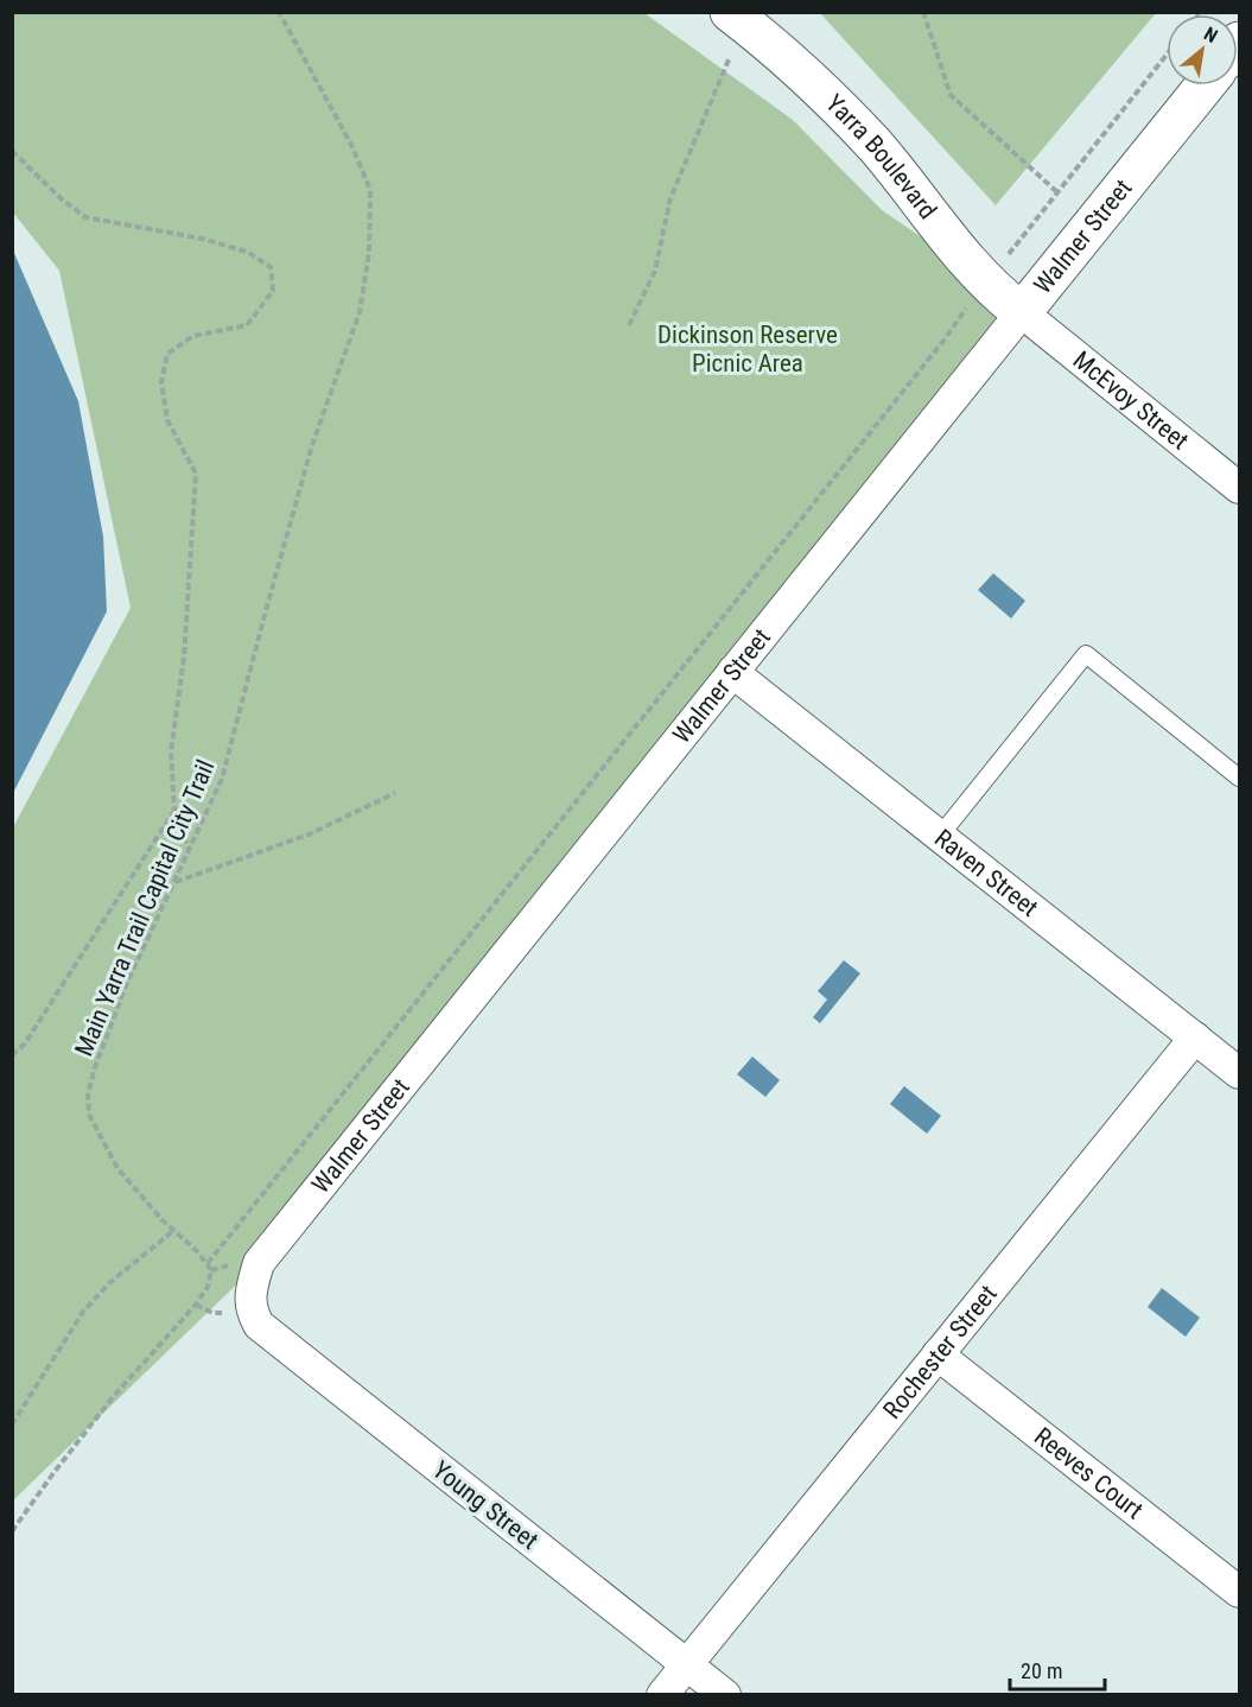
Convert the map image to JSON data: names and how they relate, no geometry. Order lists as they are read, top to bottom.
{
  "streets": {
    "street": [
      "Yarra Boulevard",
      "Walmer Street",
      "McEvoy Street",
      "Raven Street",
      "Rochester Street",
      "Reeves Court",
      "Young Street"
    ],
    "path": ["Main Yarra Trail Capital City Trail"]
  },
  "crossings": [
    ["Yarra Boulevard", "Walmer Street"],
    ["Yarra Boulevard", "McEvoy Street"],
    ["Walmer Street", "McEvoy Street"],
    ["Walmer Street", "Raven Street"],
    ["Walmer Street", "Young Street"],
    ["Raven Street", "Rochester Street"],
    ["Rochester Street", "Reeves Court"],
    ["Rochester Street", "Young Street"]
  ],
  "parks": ["Dickinson Reserve Picnic Area"],
  "scale_bar": "20 m",
  "north": "top right"
}
